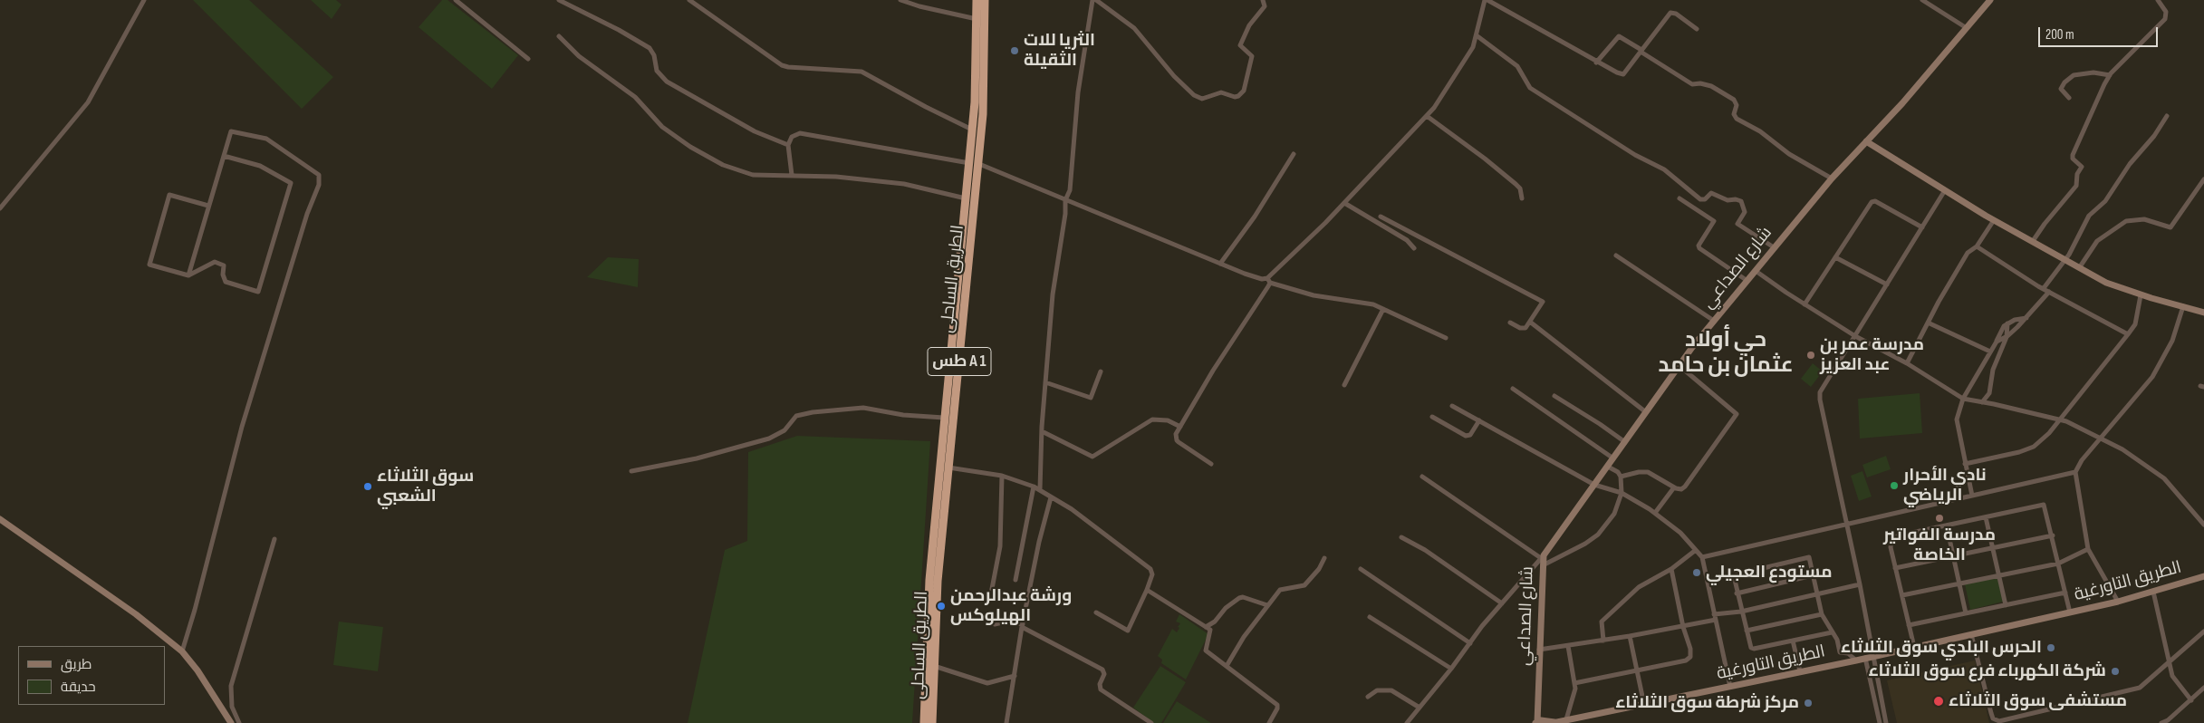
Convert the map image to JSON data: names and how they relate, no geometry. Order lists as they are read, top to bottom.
{
  "streets": {
    "highway": ["الطريق الساحلى", "طس A 1"],
    "street": ["شارع الصداعي", "الطريق التاورغية"]
  },
  "crossings": [
    ["شارع الصداعي", "الطريق التاورغية"]
  ],
  "districts": ["حي أولاد عثمان بن حامد"],
  "places": [
    "الثريا للات الثقيلة",
    "مدرسة عمر بن عبد العزيز",
    "نادي الأحرار الرياضي",
    "سوق الثلاثاء الشعبي",
    "مدرسة الفواتير الخاصة",
    "مستودع العجيلي",
    "ورشة عبدالرحمن الهيلوكس",
    "الحرس البلدي سوق الثلاثاء",
    "شركة الكهرباء فرع سوق الثلاثاء",
    "مستشفى سوق الثلاثاء",
    "مركز شرطة سوق الثلاثاء"
  ],
  "legend": ["طريق", "حديقة"],
  "scale_bar": "200 m"
}
